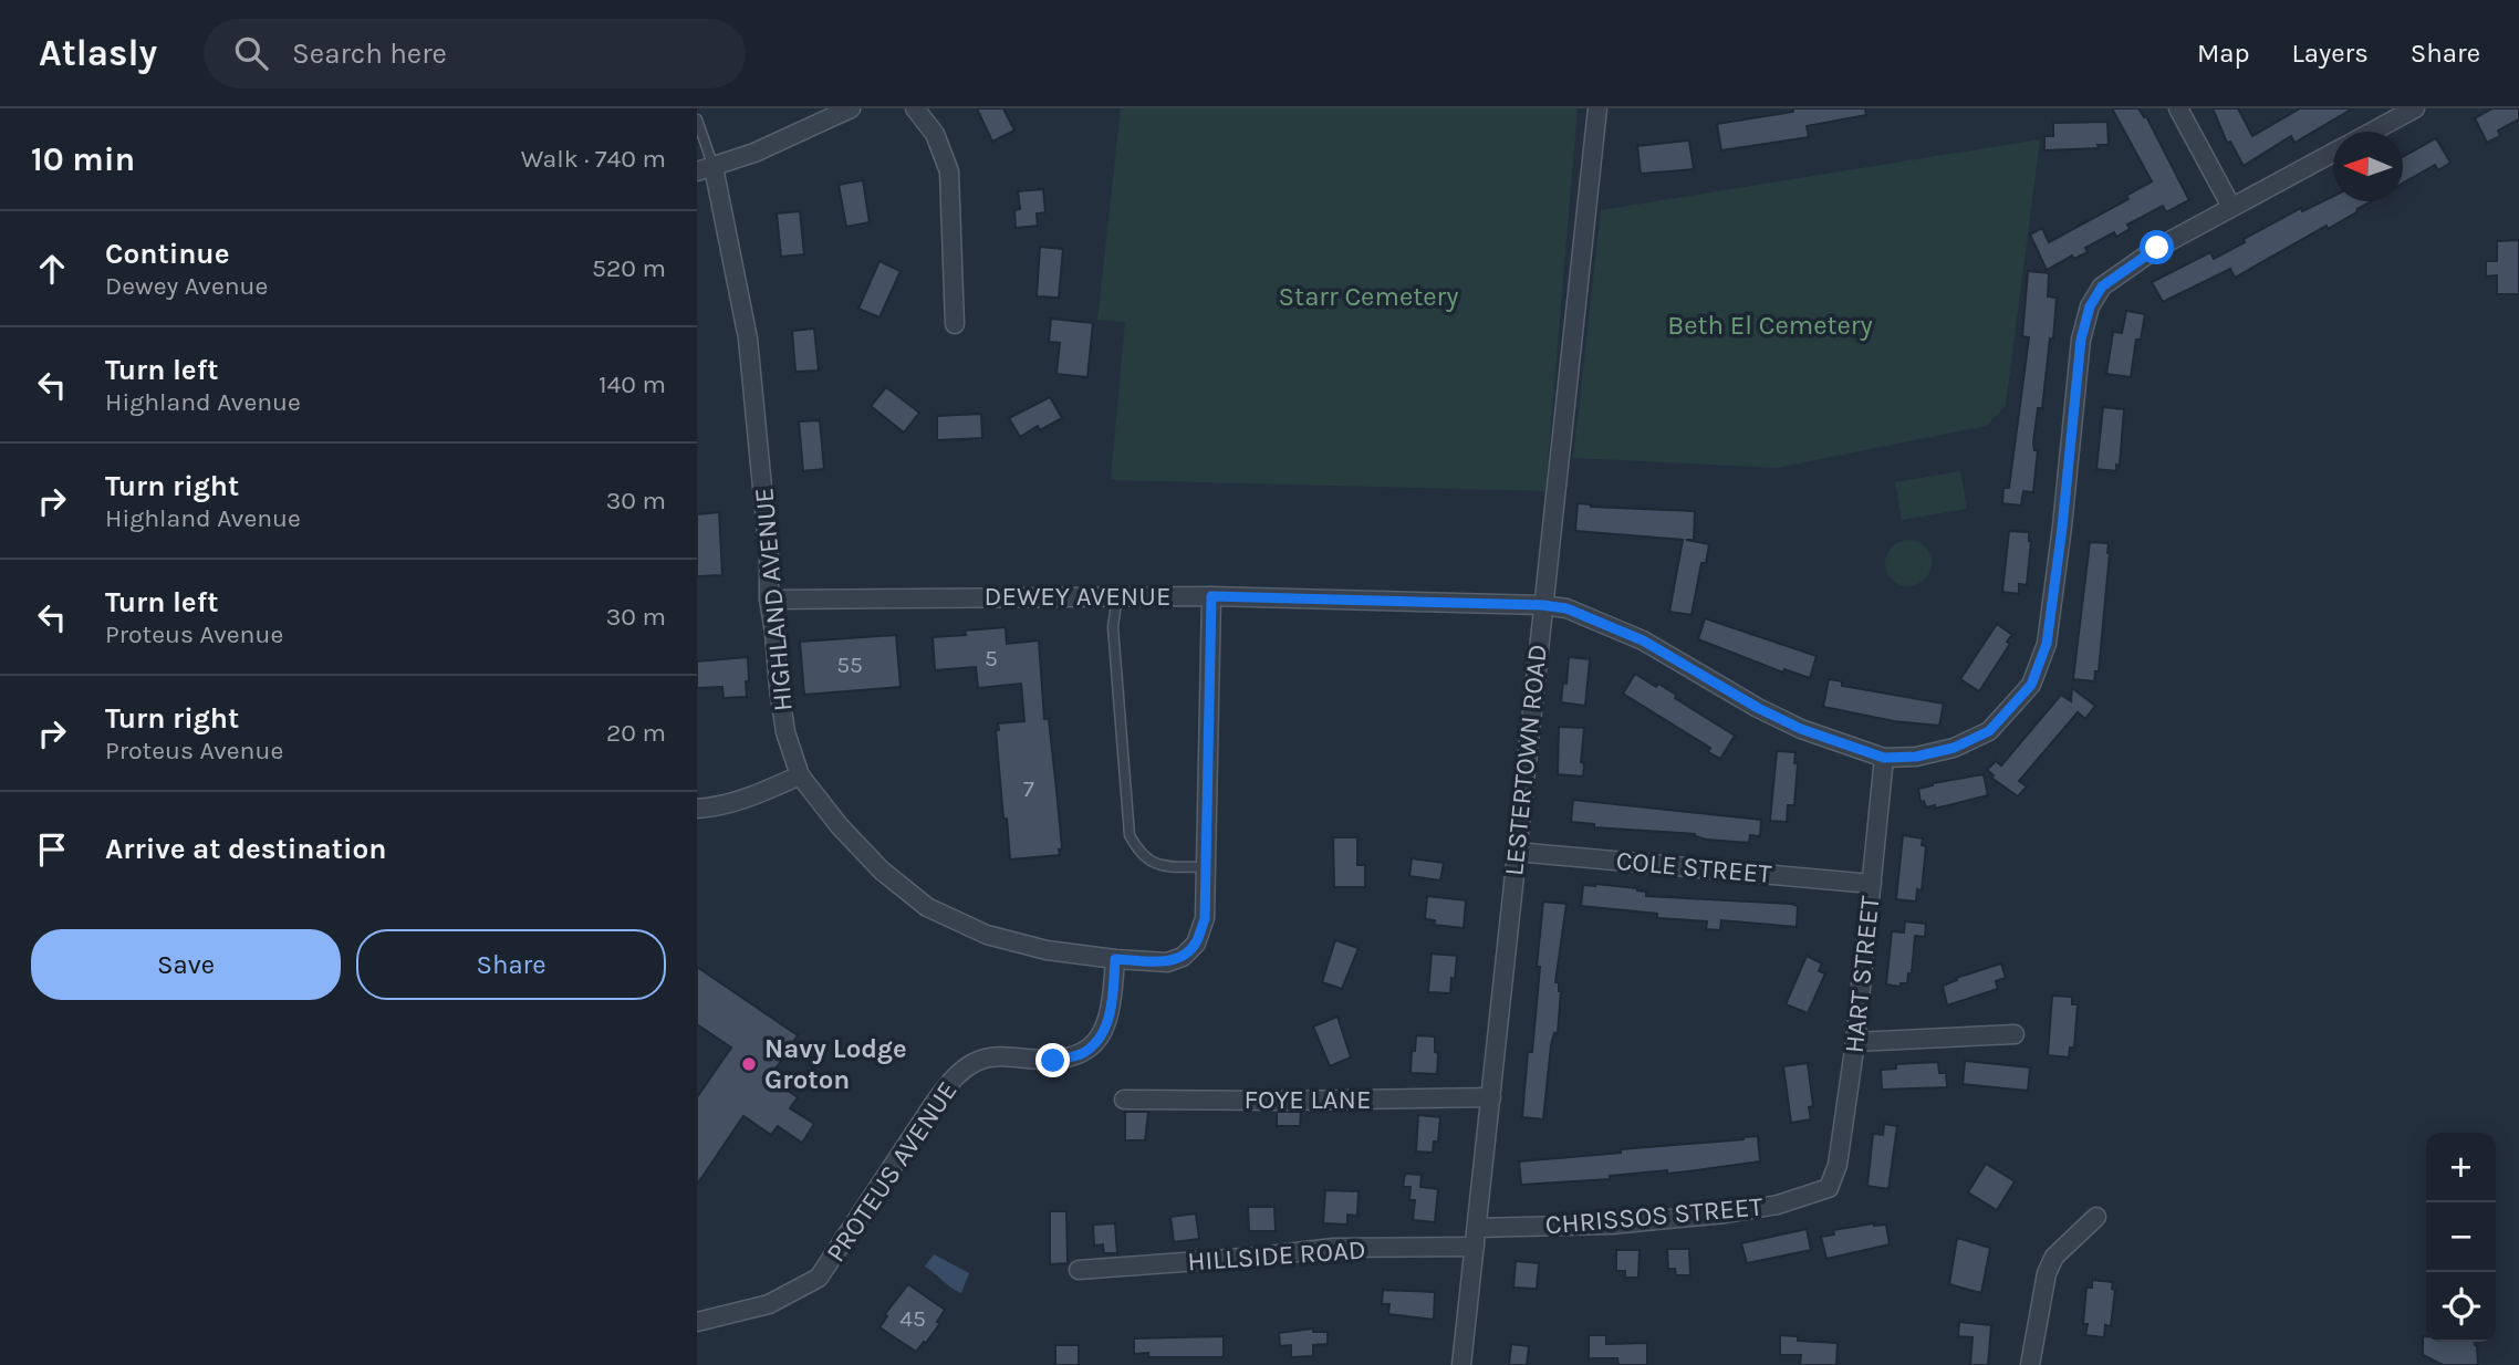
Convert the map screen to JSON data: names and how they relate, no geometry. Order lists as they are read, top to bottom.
{
  "streets": {
    "street": [
      "DEWEY AVENUE",
      "HIGHLAND AVENUE",
      "LESTERTOWN ROAD",
      "COLE STREET",
      "HART STREET",
      "FOYE LANE",
      "PROTEUS AVENUE",
      "CHRISSOS STREET",
      "HILLSIDE ROAD"
    ]
  },
  "crossings": [
    ["DEWEY AVENUE", "HIGHLAND AVENUE"],
    ["DEWEY AVENUE", "LESTERTOWN ROAD"],
    ["DEWEY AVENUE", "HART STREET"],
    ["HIGHLAND AVENUE", "PROTEUS AVENUE"],
    ["LESTERTOWN ROAD", "COLE STREET"],
    ["LESTERTOWN ROAD", "FOYE LANE"],
    ["LESTERTOWN ROAD", "CHRISSOS STREET"],
    ["LESTERTOWN ROAD", "HILLSIDE ROAD"],
    ["COLE STREET", "HART STREET"],
    ["HART STREET", "CHRISSOS STREET"]
  ],
  "parks": ["Starr Cemetery", "Beth El Cemetery"],
  "places": ["Navy Lodge Groton"],
  "house_numbers": [
    "5",
    "55",
    "7",
    "45"
  ],
  "north": "left",
  "page": {
    "header": "Atlasly",
    "search": "Search here",
    "nav": ["Map", "Layers", "Share"],
    "heading": ["10 min", "Walk · 740 m"],
    "list": [
      ["Continue", "Dewey Avenue", "520 m"],
      ["Turn left", "Highland Avenue", "140 m"],
      ["Turn right", "Highland Avenue", "30 m"],
      ["Turn left", "Proteus Avenue", "30 m"],
      ["Turn right", "Proteus Avenue", "20 m"],
      "Arrive at destination"
    ],
    "buttons": ["Save", "Share"],
    "map_buttons": ["+", "−"]
  }
}
